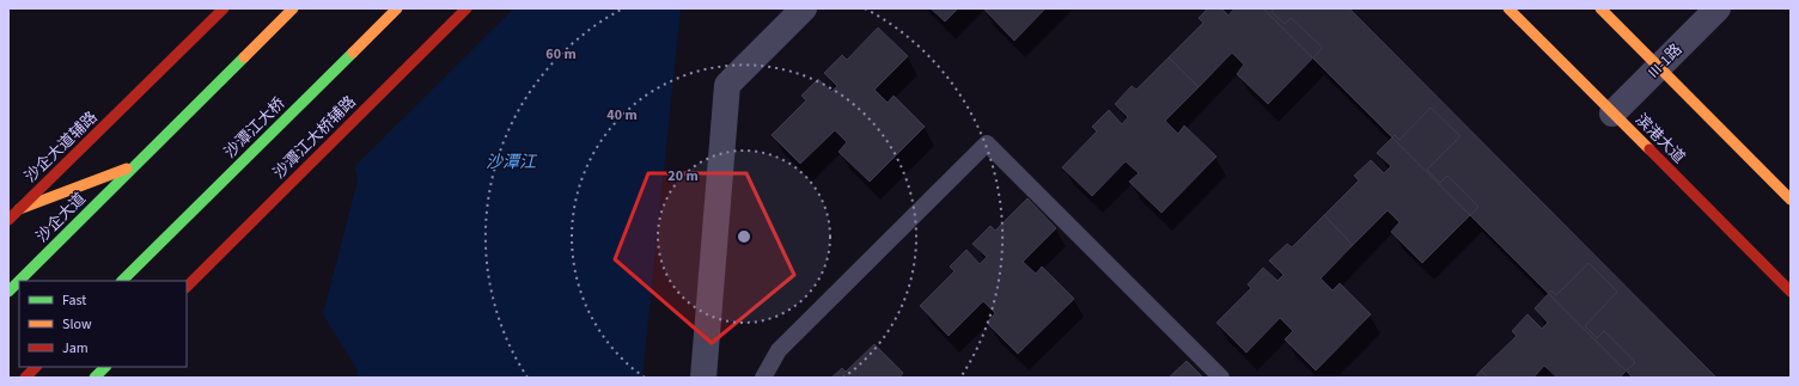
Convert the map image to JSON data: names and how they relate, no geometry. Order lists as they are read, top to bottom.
{
  "streets": {
    "main road": [
      "沙潭江大桥",
      "沙潭江大桥辅路",
      "滨港大道",
      "沙企大道辅路",
      "沙企大道"
    ],
    "street": ["III-1路"]
  },
  "crossings": [
    ["III-1路", "滨港大道"]
  ],
  "water": ["沙潭江"],
  "legend": ["Fast", "Slow", "Jam"],
  "rings": ["60 m", "40 m", "20 m"]
}
